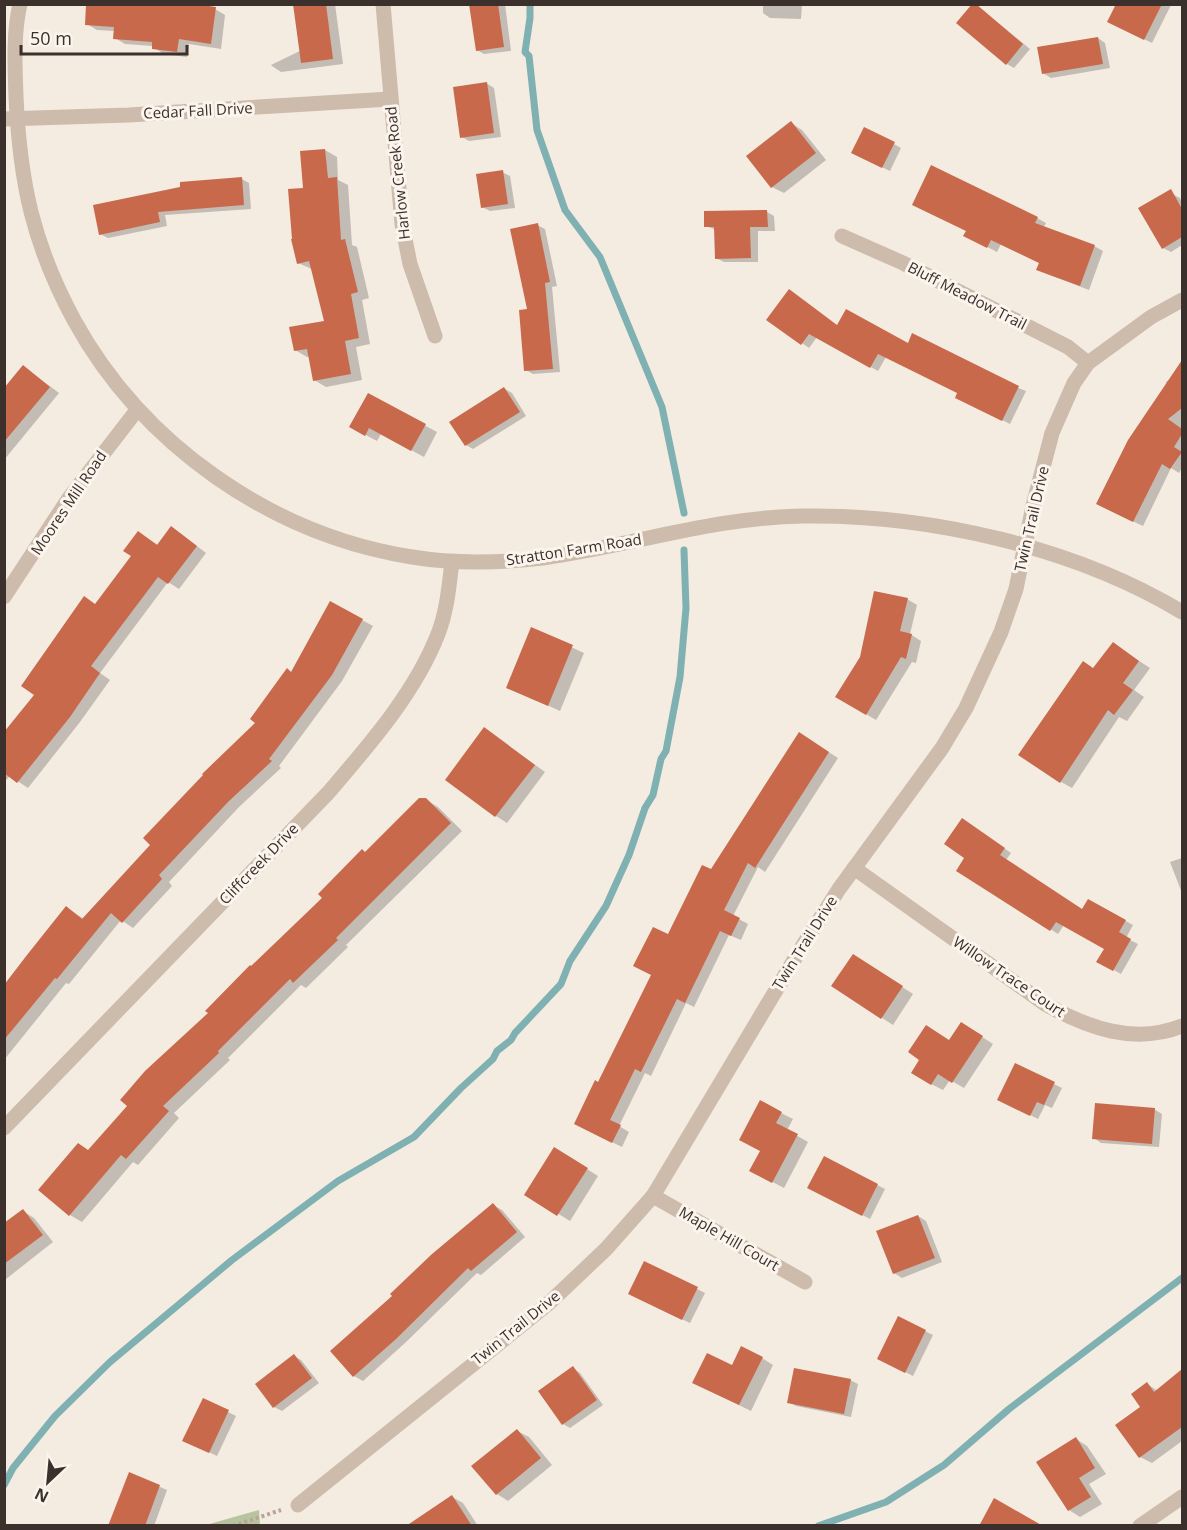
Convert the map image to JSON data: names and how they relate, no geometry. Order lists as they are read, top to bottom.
{
  "streets": {
    "street": [
      "Cedar Fall Drive",
      "Harlow Creek Road",
      "Bluff Meadow Trail",
      "Moores Mill Road",
      "Twin Trail Drive",
      "Stratton Farm Road",
      "Cliffcreek Drive",
      "Willow Trace Court",
      "Maple Hill Court"
    ]
  },
  "crossings": [
    ["Cedar Fall Drive", "Harlow Creek Road"],
    ["Cedar Fall Drive", "Stratton Farm Road"],
    ["Bluff Meadow Trail", "Twin Trail Drive"],
    ["Moores Mill Road", "Stratton Farm Road"],
    ["Twin Trail Drive", "Stratton Farm Road"],
    ["Twin Trail Drive", "Willow Trace Court"],
    ["Twin Trail Drive", "Maple Hill Court"],
    ["Stratton Farm Road", "Cliffcreek Drive"]
  ],
  "scale_bar": "50 m",
  "north": "bottom left"
}
